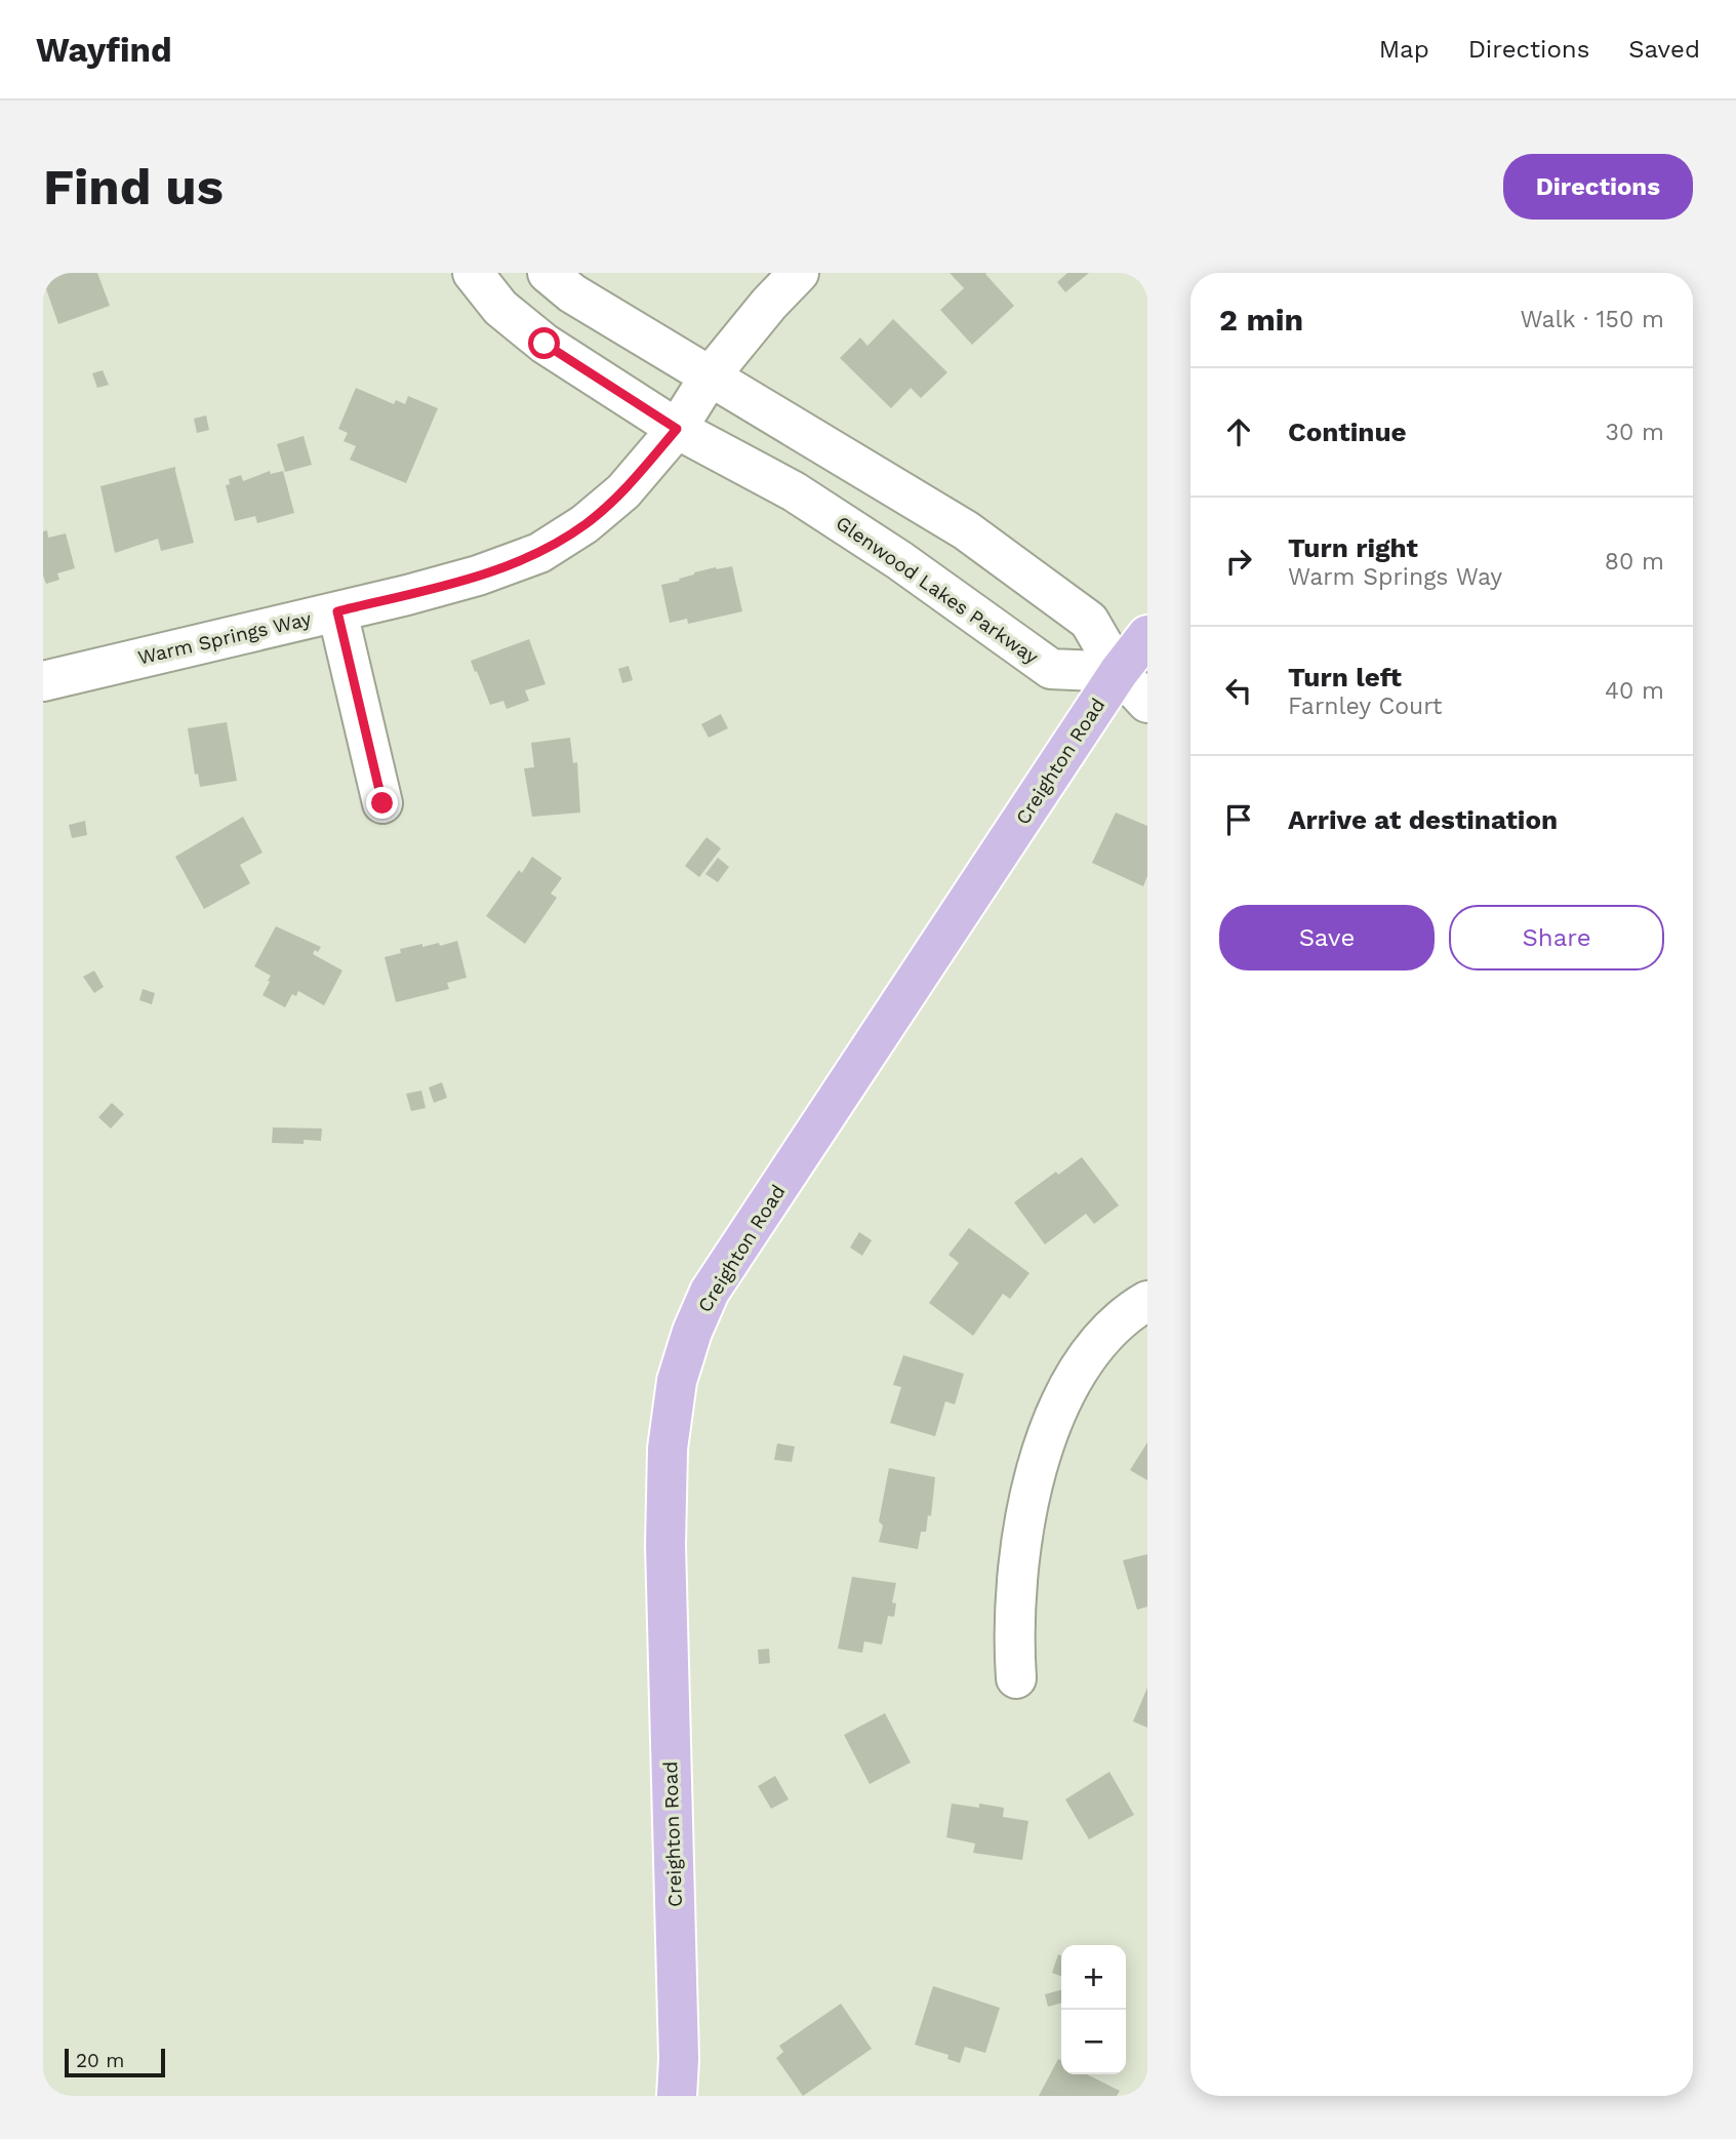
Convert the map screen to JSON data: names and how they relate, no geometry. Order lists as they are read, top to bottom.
{
  "streets": {
    "main road": ["Creighton Road"],
    "street": ["Glenwood Lakes Parkway", "Warm Springs Way"]
  },
  "crossings": [
    ["Glenwood Lakes Parkway", "Warm Springs Way"],
    ["Glenwood Lakes Parkway", "Creighton Road"]
  ],
  "scale_bar": "20 m",
  "page": {
    "header": "Wayfind",
    "nav": ["Map", "Directions", "Saved"],
    "buttons": [
      "Directions",
      ["Save", "Share"]
    ],
    "title": "Find us",
    "heading": ["2 min", "Walk · 150 m"],
    "list": [
      ["Continue", "30 m"],
      ["Turn right", "Warm Springs Way", "80 m"],
      ["Turn left", "Farnley Court", "40 m"],
      "Arrive at destination"
    ],
    "map_buttons": ["+", "−"],
    "scale": "20 m"
  }
}
